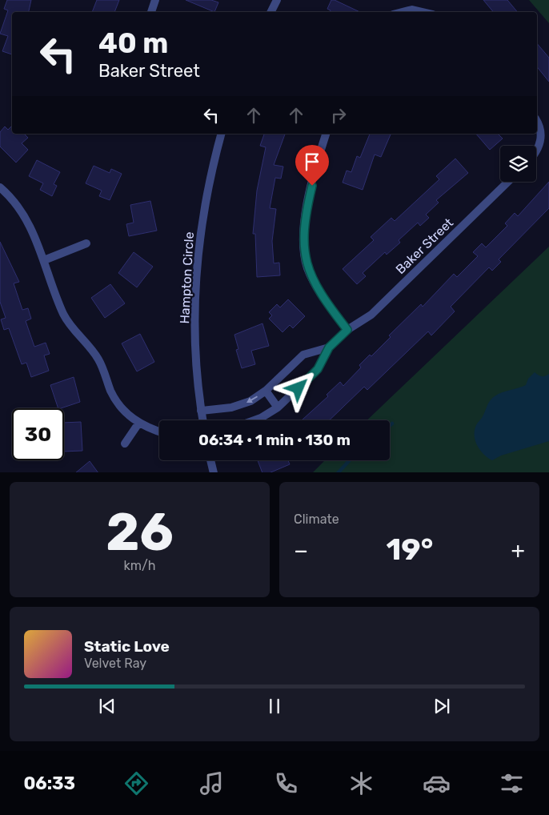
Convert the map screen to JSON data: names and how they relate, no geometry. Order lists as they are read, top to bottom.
{
  "streets": {
    "street": ["Baker Street", "Hampton Circle"]
  },
  "crossings": [
    ["Baker Street", "Hampton Circle"]
  ],
  "page": {
    "turn": ["40 m", "Baker Street"],
    "limit": "30",
    "trip": "06:34 · 1 min · 130 m",
    "tile": [
      ["26", "km/h"],
      "Climate"
    ],
    "heat": ["−", "19°", "+"],
    "song": ["Static Love", "Velvet Ray"],
    "tabs": "06:33"
  }
}
